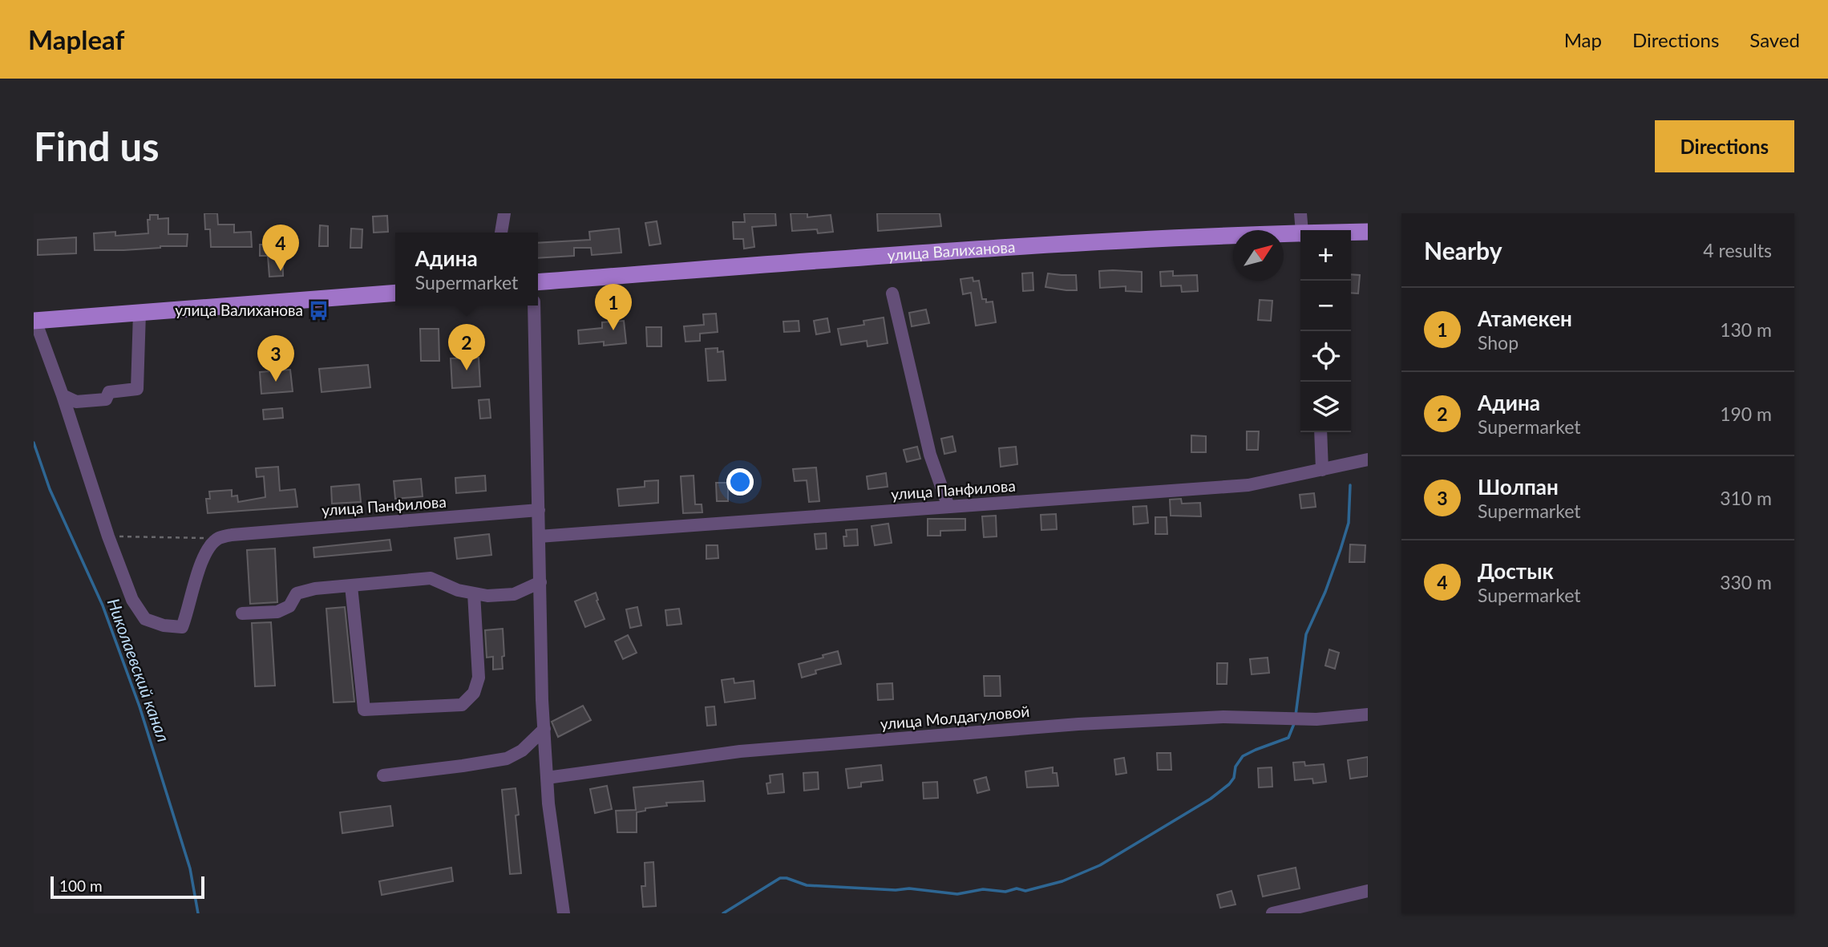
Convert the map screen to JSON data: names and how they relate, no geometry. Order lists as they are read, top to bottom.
{
  "streets": {
    "main road": ["улица Валиханова"],
    "street": ["улица Панфилова", "улица Молдагуловой"]
  },
  "water": ["Николаевский канал"],
  "places": {
    "bus stop": ["улица Валиханова"]
  },
  "scale_bar": "100 m",
  "north": "top right",
  "page": {
    "header": "Mapleaf",
    "nav": ["Map", "Directions", "Saved"],
    "buttons": "Directions",
    "title": "Find us",
    "heading": ["Nearby", "4 results"],
    "pins": [
      "4",
      "1",
      "2",
      "3"
    ],
    "map_buttons": ["+", "−"],
    "popup": ["Адина", "Supermarket"],
    "list": [
      {
        "mark": "1",
        "name": "Атамекен",
        "note": "Shop",
        "value": "130 m"
      },
      {
        "mark": "2",
        "name": "Адина",
        "note": "Supermarket",
        "value": "190 m"
      },
      {
        "mark": "3",
        "name": "Шолпан",
        "note": "Supermarket",
        "value": "310 m"
      },
      {
        "mark": "4",
        "name": "Достык",
        "note": "Supermarket",
        "value": "330 m"
      }
    ],
    "scale": "100 m"
  }
}
